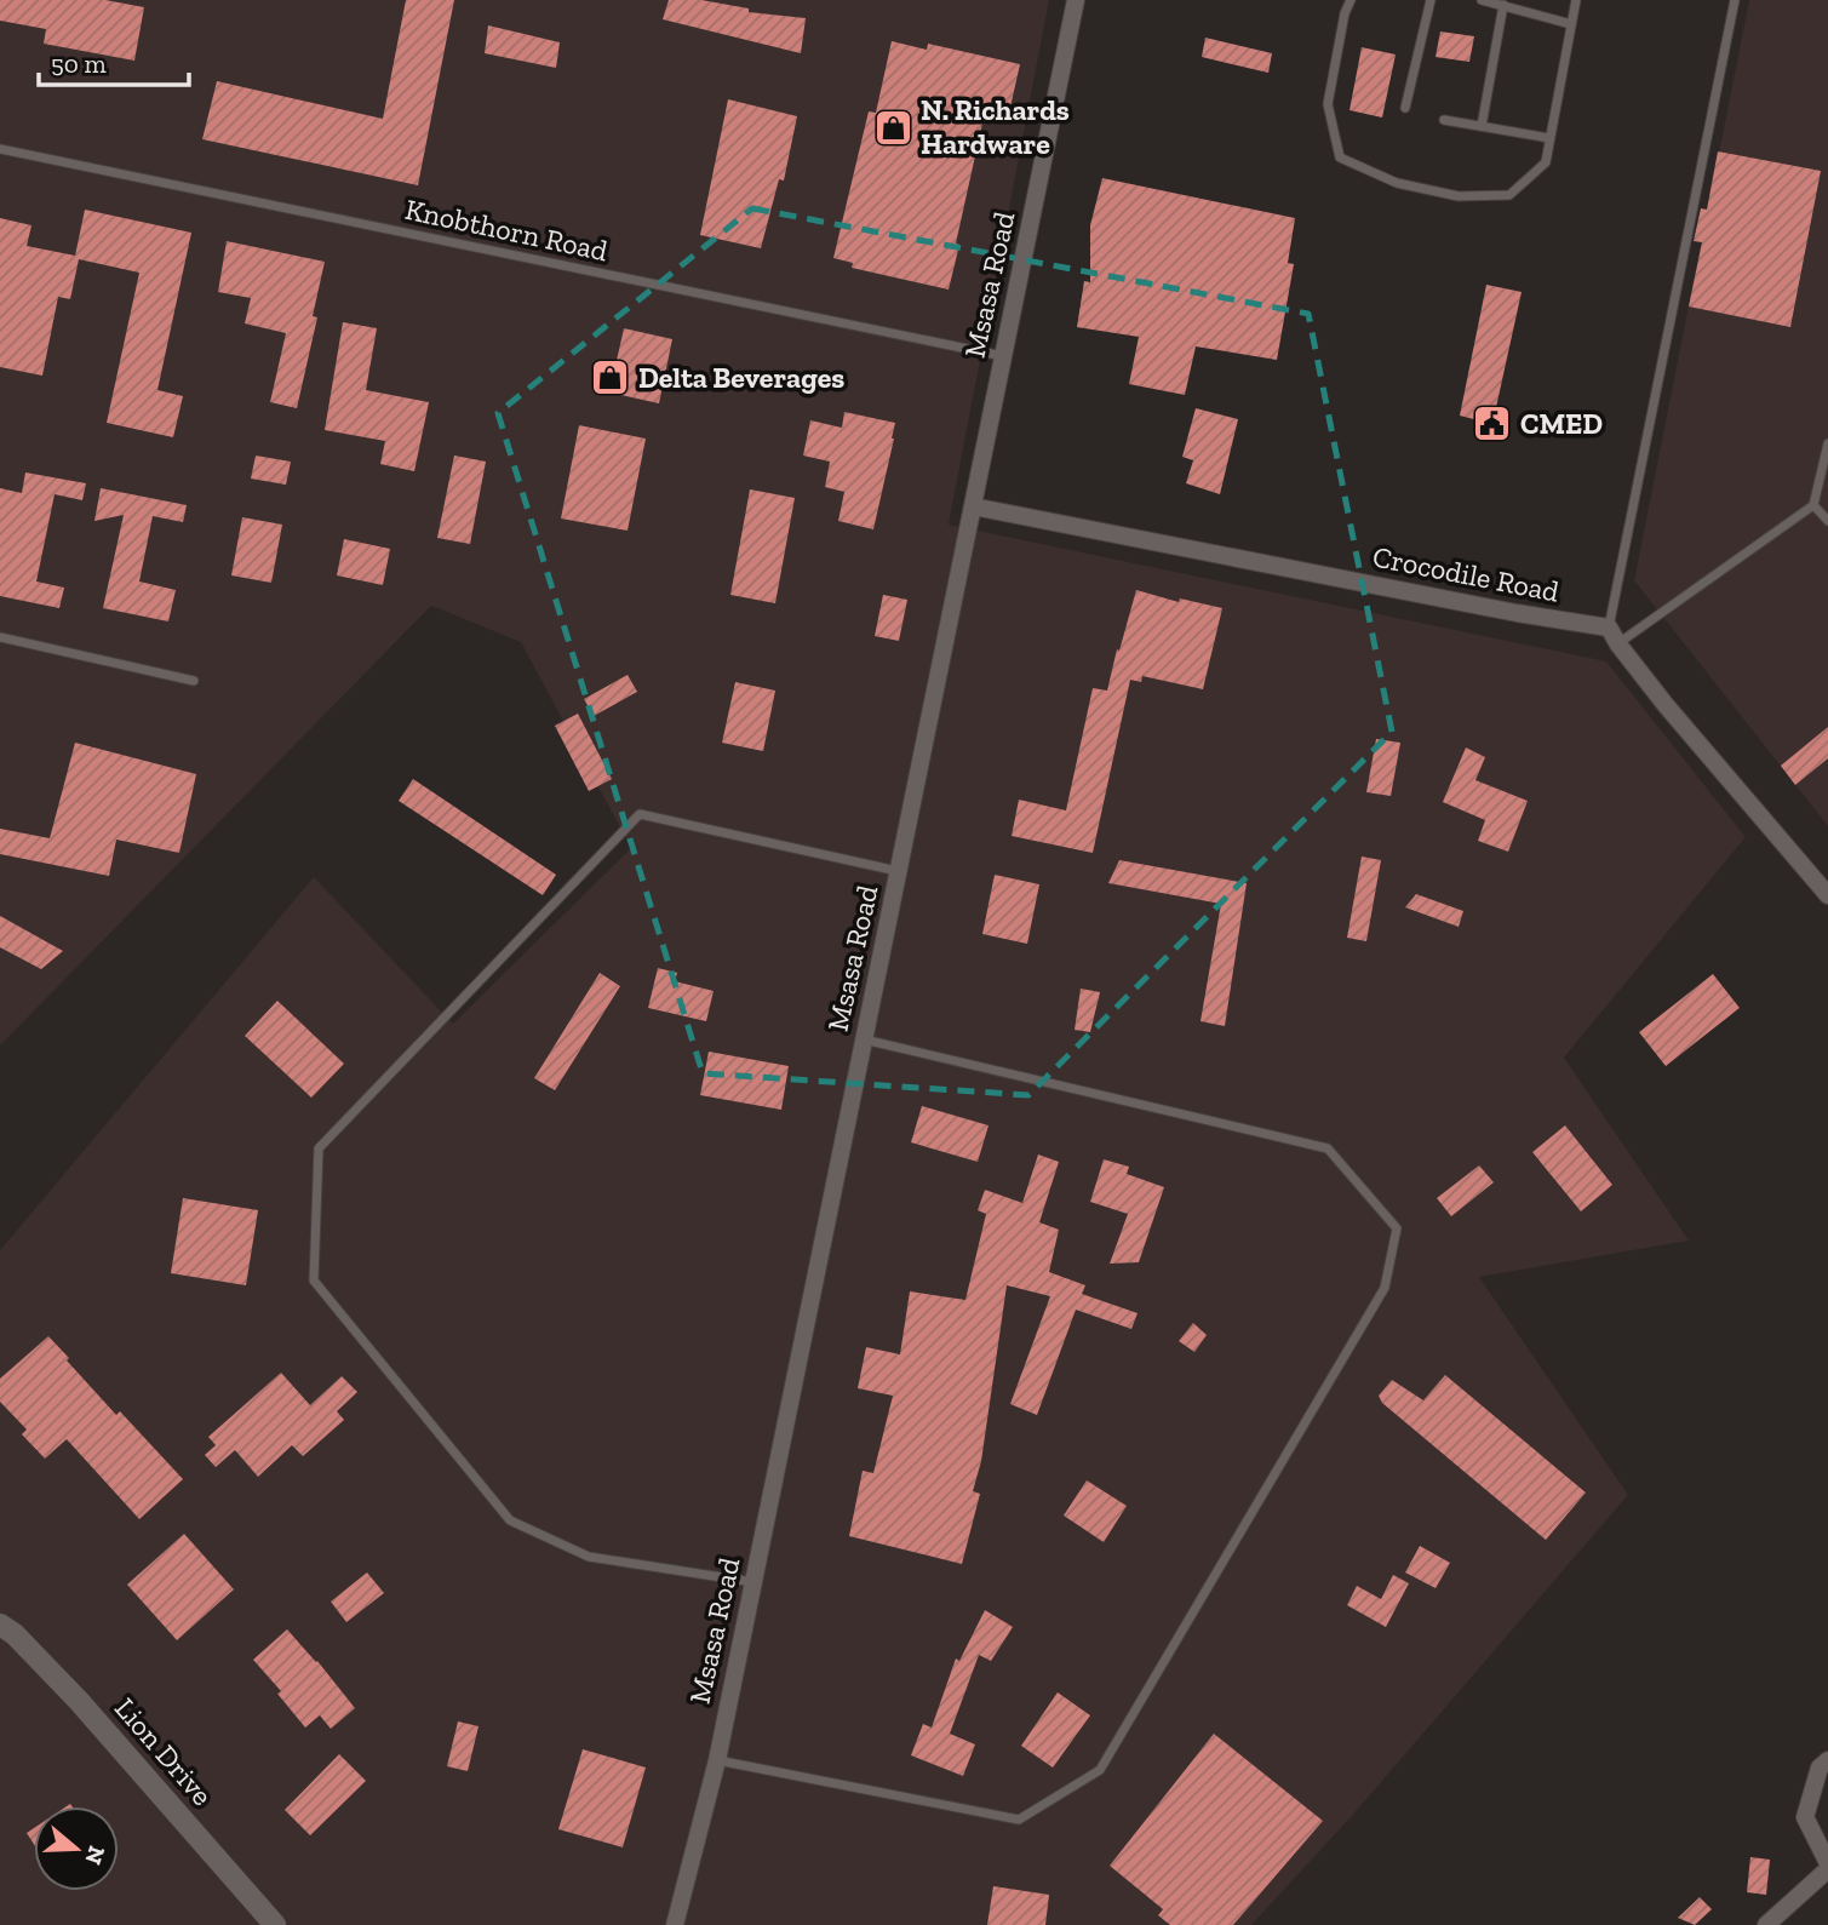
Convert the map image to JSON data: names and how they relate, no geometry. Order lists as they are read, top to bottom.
{
  "streets": {
    "street": ["Msasa Road", "Crocodile Road", "Lion Drive"],
    "lane": ["Knobthorn Road"]
  },
  "crossings": [
    ["Knobthorn Road", "Msasa Road"],
    ["Msasa Road", "Crocodile Road"]
  ],
  "places": {
    "shop": ["N. Richards Hardware", "Delta Beverages"],
    "public building": ["CMED"]
  },
  "scale_bar": "50 m",
  "north": "right"
}
